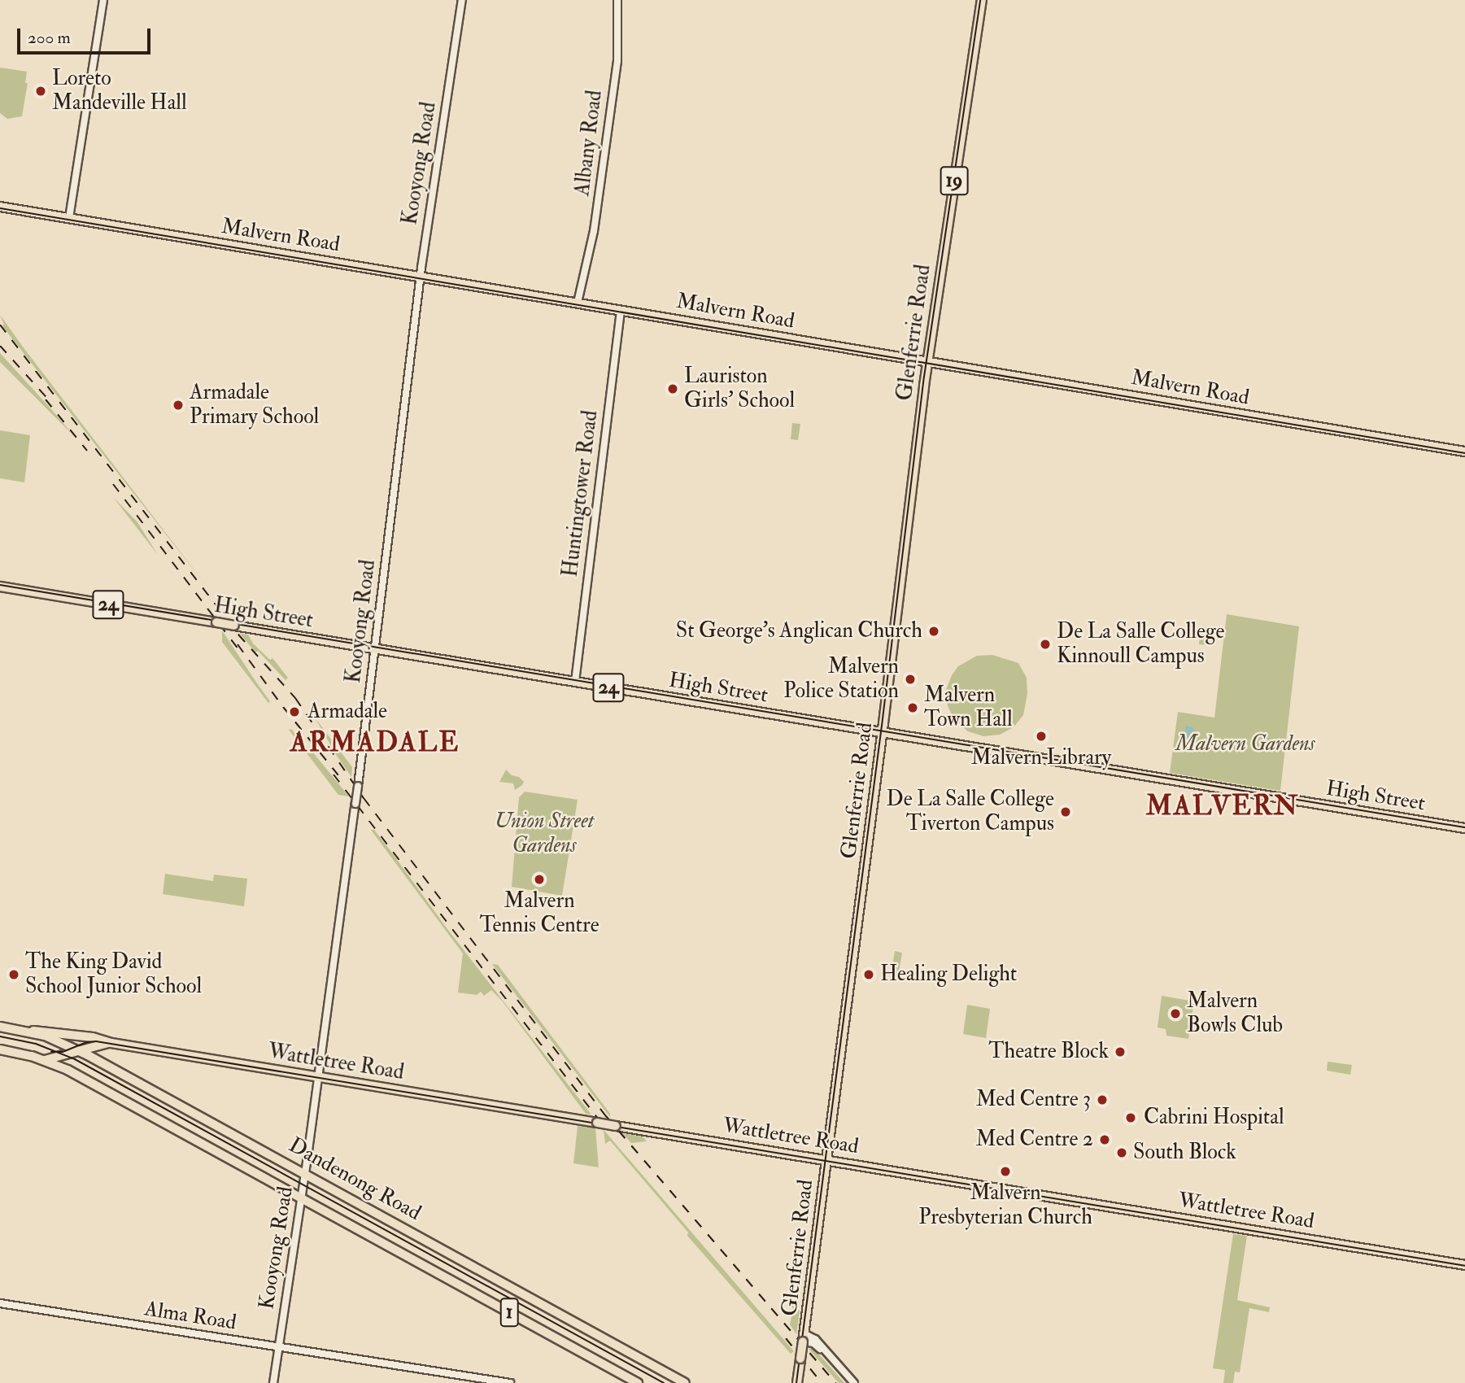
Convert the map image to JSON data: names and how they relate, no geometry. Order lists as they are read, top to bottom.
{
  "streets": {
    "highway": ["Dandenong Road", "1"],
    "main road": [
      "19",
      "Malvern Road",
      "Glenferrie Road",
      "24",
      "High Street",
      "Wattletree Road"
    ],
    "street": [
      "Albany Road",
      "Kooyong Road",
      "Huntingtower Road",
      "Alma Road"
    ]
  },
  "crossings": [
    ["Albany Road", "Malvern Road"],
    ["Kooyong Road", "Malvern Road"],
    ["Kooyong Road", "High Street"],
    ["Kooyong Road", "Wattletree Road"],
    ["Kooyong Road", "Dandenong Road"],
    ["Kooyong Road", "Alma Road"],
    ["Malvern Road", "Glenferrie Road"],
    ["Malvern Road", "Huntingtower Road"],
    ["Glenferrie Road", "High Street"],
    ["Glenferrie Road", "Wattletree Road"],
    ["Huntingtower Road", "High Street"],
    ["Wattletree Road", "Dandenong Road"]
  ],
  "districts": ["ARMADALE", "MALVERN"],
  "parks": ["Malvern Gardens", "Union Street Gardens"],
  "places": [
    "Loreto Mandeville Hall",
    "Lauriston Girls' School",
    "Armadale Primary School",
    "St George’s Anglican Church",
    "De La Salle College Kinnoull Campus",
    "Malvern Police Station",
    "Malvern Town Hall",
    "Armadale",
    "Malvern Library",
    "De La Salle College Tiverton Campus",
    "Malvern Tennis Centre",
    "The King David School Junior School",
    "Healing Delight",
    "Malvern Bowls Club",
    "Theatre Block",
    "Med Centre 3",
    "Cabrini Hospital",
    "Med Centre 2",
    "South Block",
    "Malvern Presbyterian Church"
  ],
  "scale_bar": "200 m"
}
